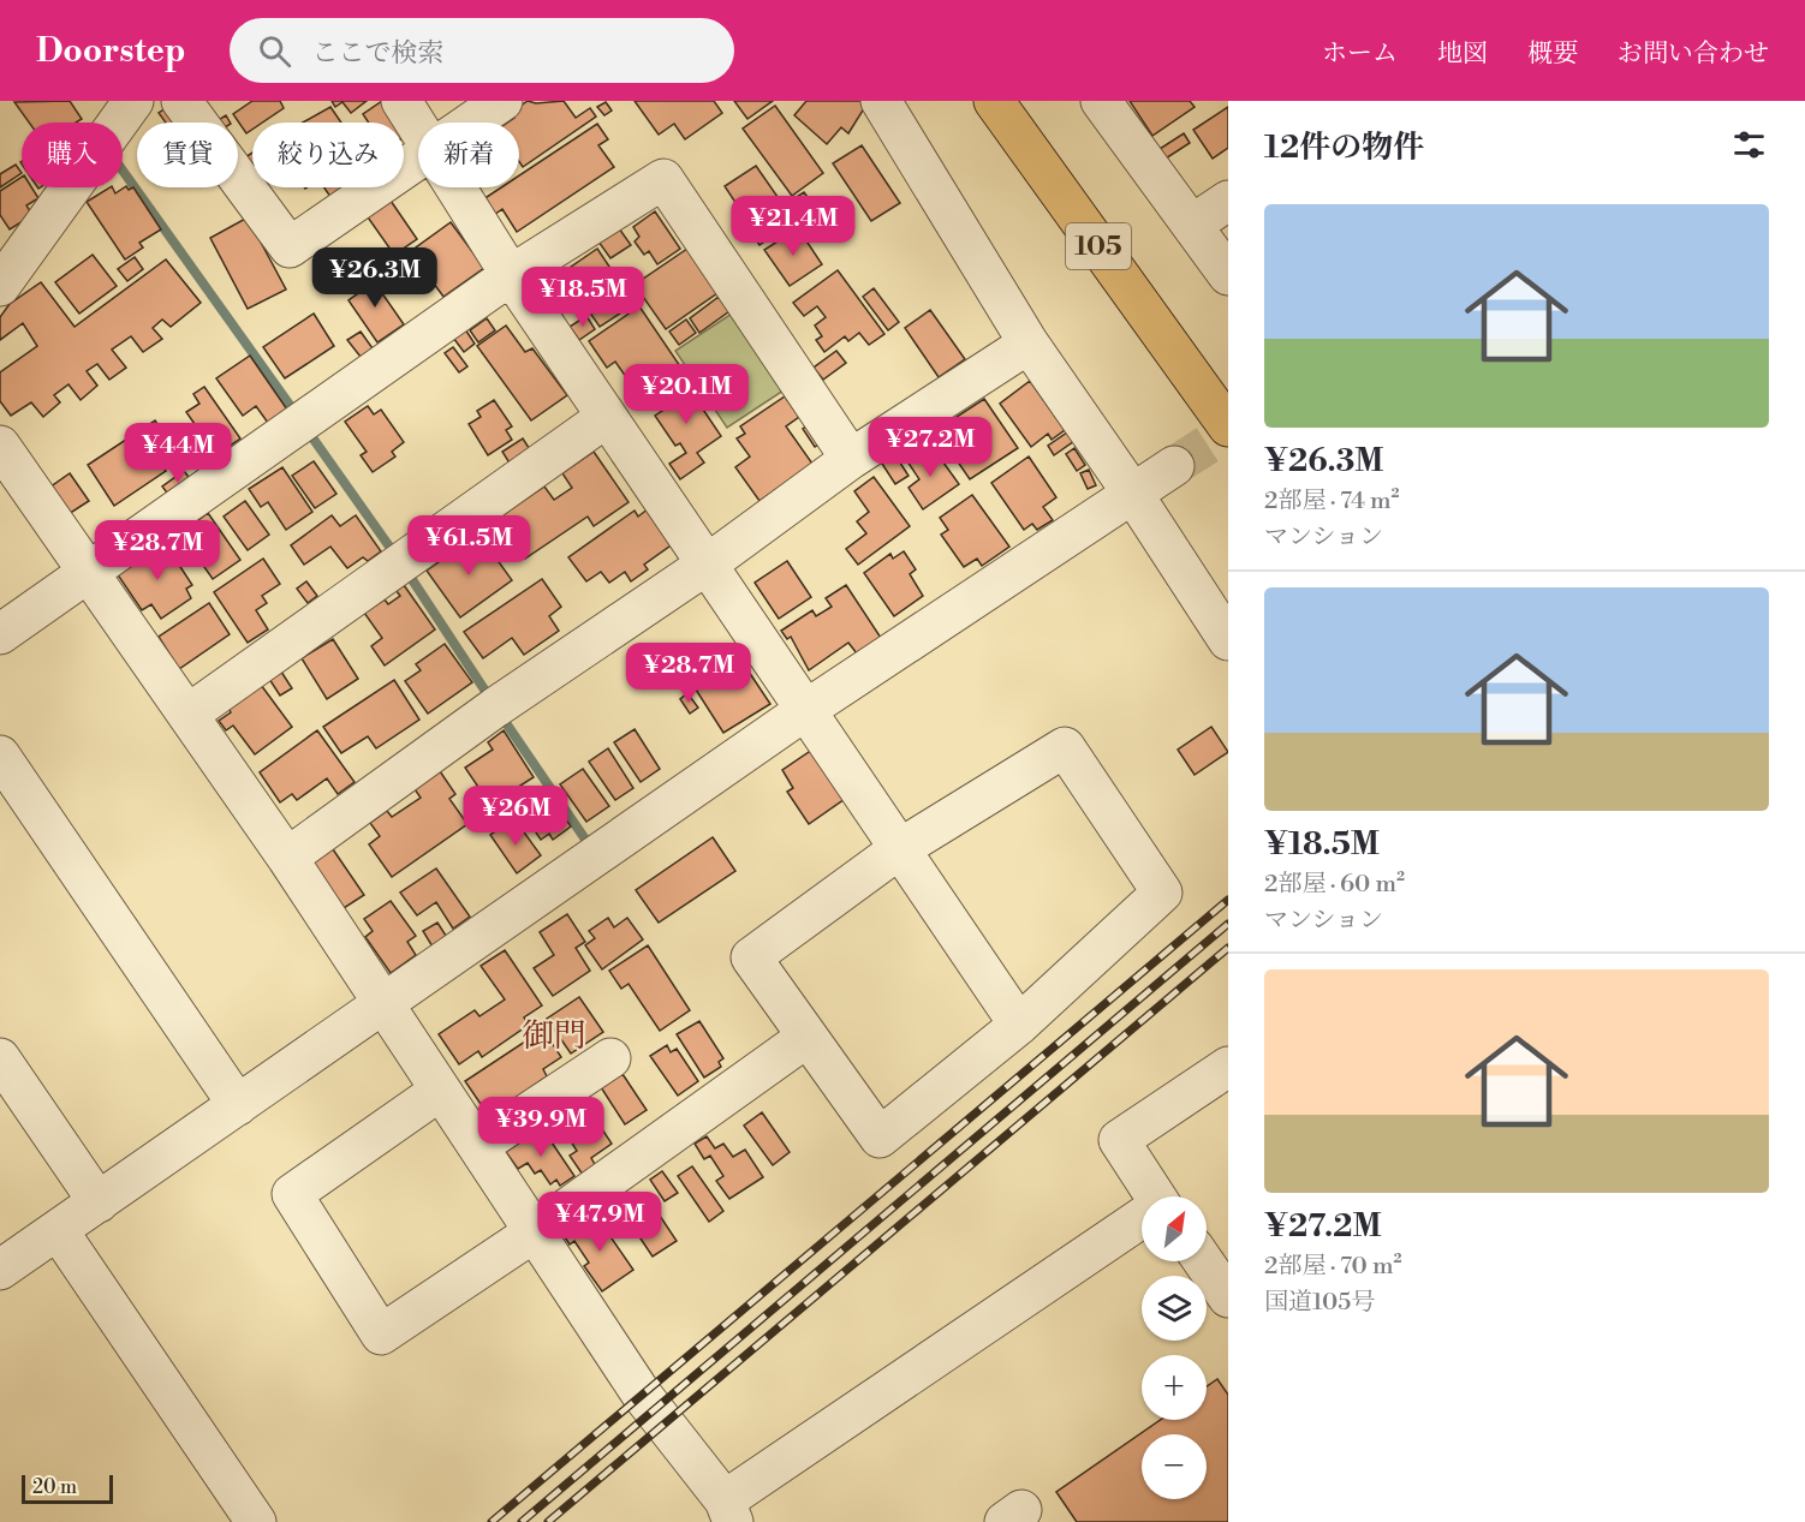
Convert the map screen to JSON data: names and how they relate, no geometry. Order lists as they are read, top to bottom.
{
  "streets": {
    "highway": ["105"]
  },
  "districts": ["御門"],
  "scale_bar": "20 m",
  "north": "top right",
  "page": {
    "header": "Doorstep",
    "search": "ここで検索",
    "nav": [
      "ホーム",
      "地図",
      "概要",
      "お問い合わせ"
    ],
    "heading": "12件の物件",
    "chip": [
      "購入",
      "賃貸",
      "絞り込み",
      "新着"
    ],
    "list": [
      {
        "name": "¥26.3M",
        "note": "2部屋 · 74 m² · マンション"
      },
      {
        "name": "¥18.5M",
        "note": "2部屋 · 60 m² · マンション"
      },
      {
        "name": "¥27.2M",
        "note": "2部屋 · 70 m² · 国道105号"
      }
    ],
    "price": [
      "¥21.4M",
      "¥26.3M",
      "¥18.5M",
      "¥20.1M",
      "¥27.2M",
      "¥44M",
      "¥61.5M",
      "¥28.7M",
      "¥28.7M",
      "¥26M",
      "¥39.9M",
      "¥47.9M"
    ],
    "map_buttons": ["+", "−"],
    "scale": "20 m"
  }
}
